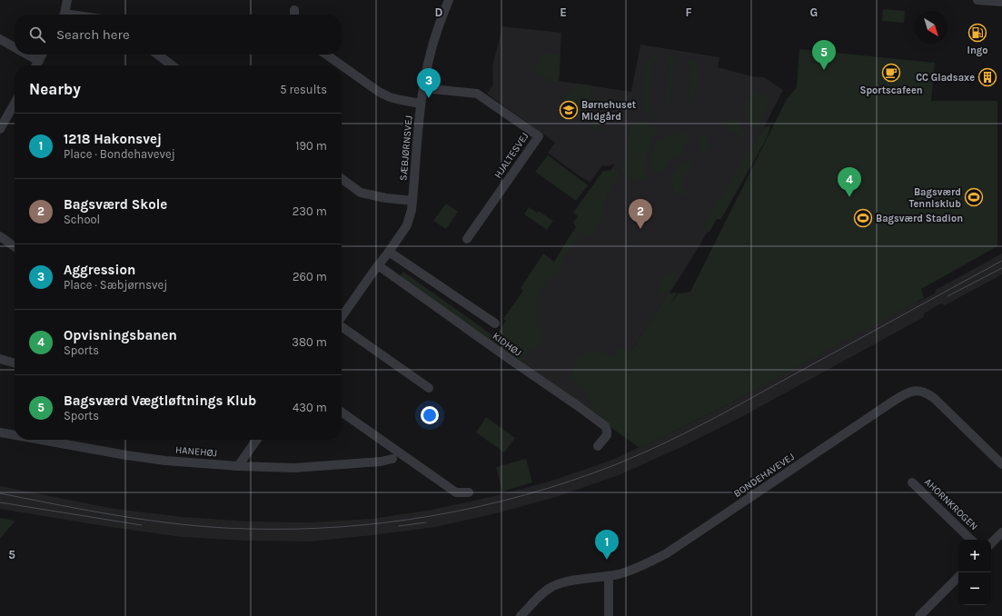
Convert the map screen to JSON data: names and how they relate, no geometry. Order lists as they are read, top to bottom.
{
  "streets": {
    "street": [
      "SÆBJØRNSVEJ",
      "HJALTESVEJ",
      "KIDHØJ",
      "HANEHØJ",
      "BONDEHAVEVEJ",
      "AHORNKROGEN"
    ]
  },
  "crossings": [
    ["SÆBJØRNSVEJ", "HJALTESVEJ"],
    ["SÆBJØRNSVEJ", "KIDHØJ"]
  ],
  "places": {
    "fuel station": ["Ingo"],
    "cafe": ["Sportscafeen"],
    "building": ["CC Gladsaxe"],
    "school or university": ["Børnehuset Midgård"],
    "sports": ["Bagsværd Tennisklub", "Bagsværd Stadion"]
  },
  "north": "bottom right",
  "page": {
    "search": "Search here",
    "pins": [
      "5",
      "3",
      "4",
      "2",
      "1"
    ],
    "heading": ["Nearby", "5 results"],
    "list": [
      {
        "mark": "1",
        "name": "1218 Hakonsvej",
        "note": "Place · Bondehavevej",
        "value": "190 m"
      },
      {
        "mark": "2",
        "name": "Bagsværd Skole",
        "note": "School",
        "value": "230 m"
      },
      {
        "mark": "3",
        "name": "Aggression",
        "note": "Place · Sæbjørnsvej",
        "value": "260 m"
      },
      {
        "mark": "4",
        "name": "Opvisningsbanen",
        "note": "Sports",
        "value": "380 m"
      },
      {
        "mark": "5",
        "name": "Bagsværd Vægtløftnings Klub",
        "note": "Sports",
        "value": "430 m"
      }
    ],
    "map_buttons": ["+", "−"]
  },
  "grid": {
    "columns": [
      "D",
      "E",
      "F",
      "G"
    ],
    "rows": ["5"]
  }
}
